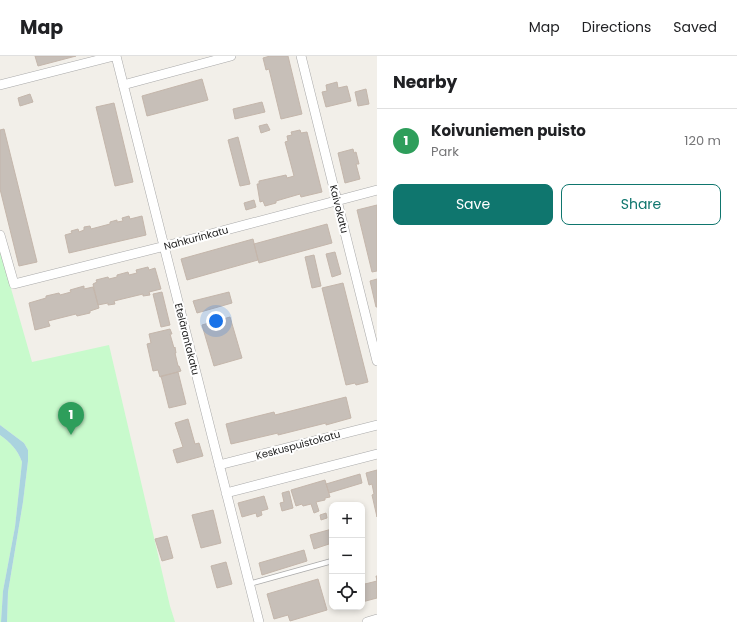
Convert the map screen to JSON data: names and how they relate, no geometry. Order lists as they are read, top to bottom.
{
  "streets": {
    "street": [
      "Kaivokatu",
      "Nahkurinkatu",
      "Etelärantakatu",
      "Keskuspuistokatu"
    ]
  },
  "crossings": [
    ["Kaivokatu", "Nahkurinkatu"],
    ["Nahkurinkatu", "Etelärantakatu"],
    ["Etelärantakatu", "Keskuspuistokatu"]
  ],
  "page": {
    "header": "Map",
    "nav": ["Map", "Directions", "Saved"],
    "heading": "Nearby",
    "list": [
      {
        "mark": "1",
        "name": "Koivuniemen puisto",
        "note": "Park",
        "value": "120 m"
      }
    ],
    "buttons": ["Save", "Share"],
    "pins": "1",
    "map_buttons": ["+", "−"]
  }
}
